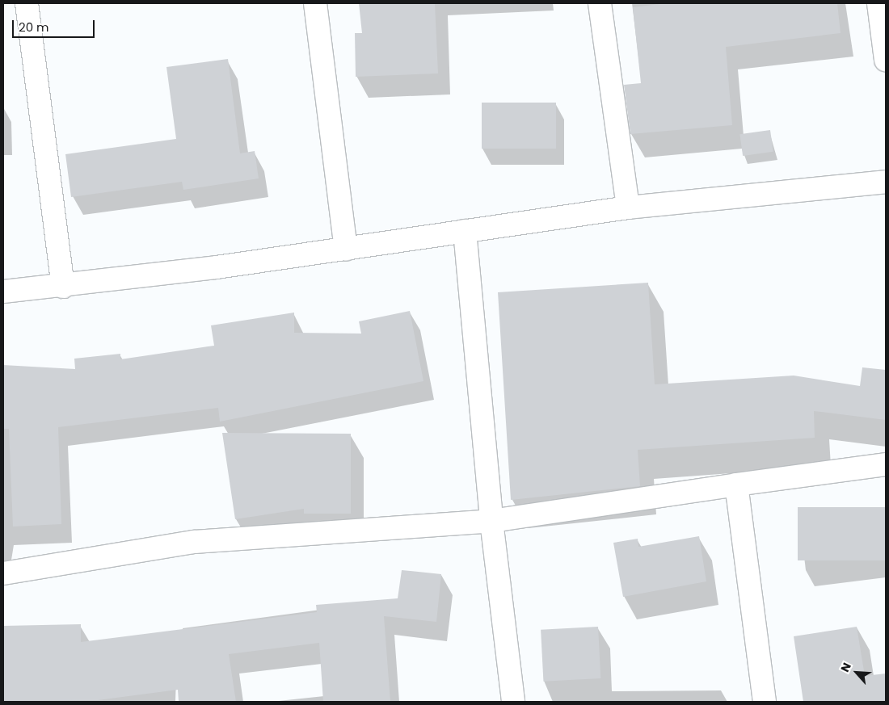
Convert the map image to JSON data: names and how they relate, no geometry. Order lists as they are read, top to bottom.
{
  "scale_bar": "20 m",
  "north": "top left"
}
